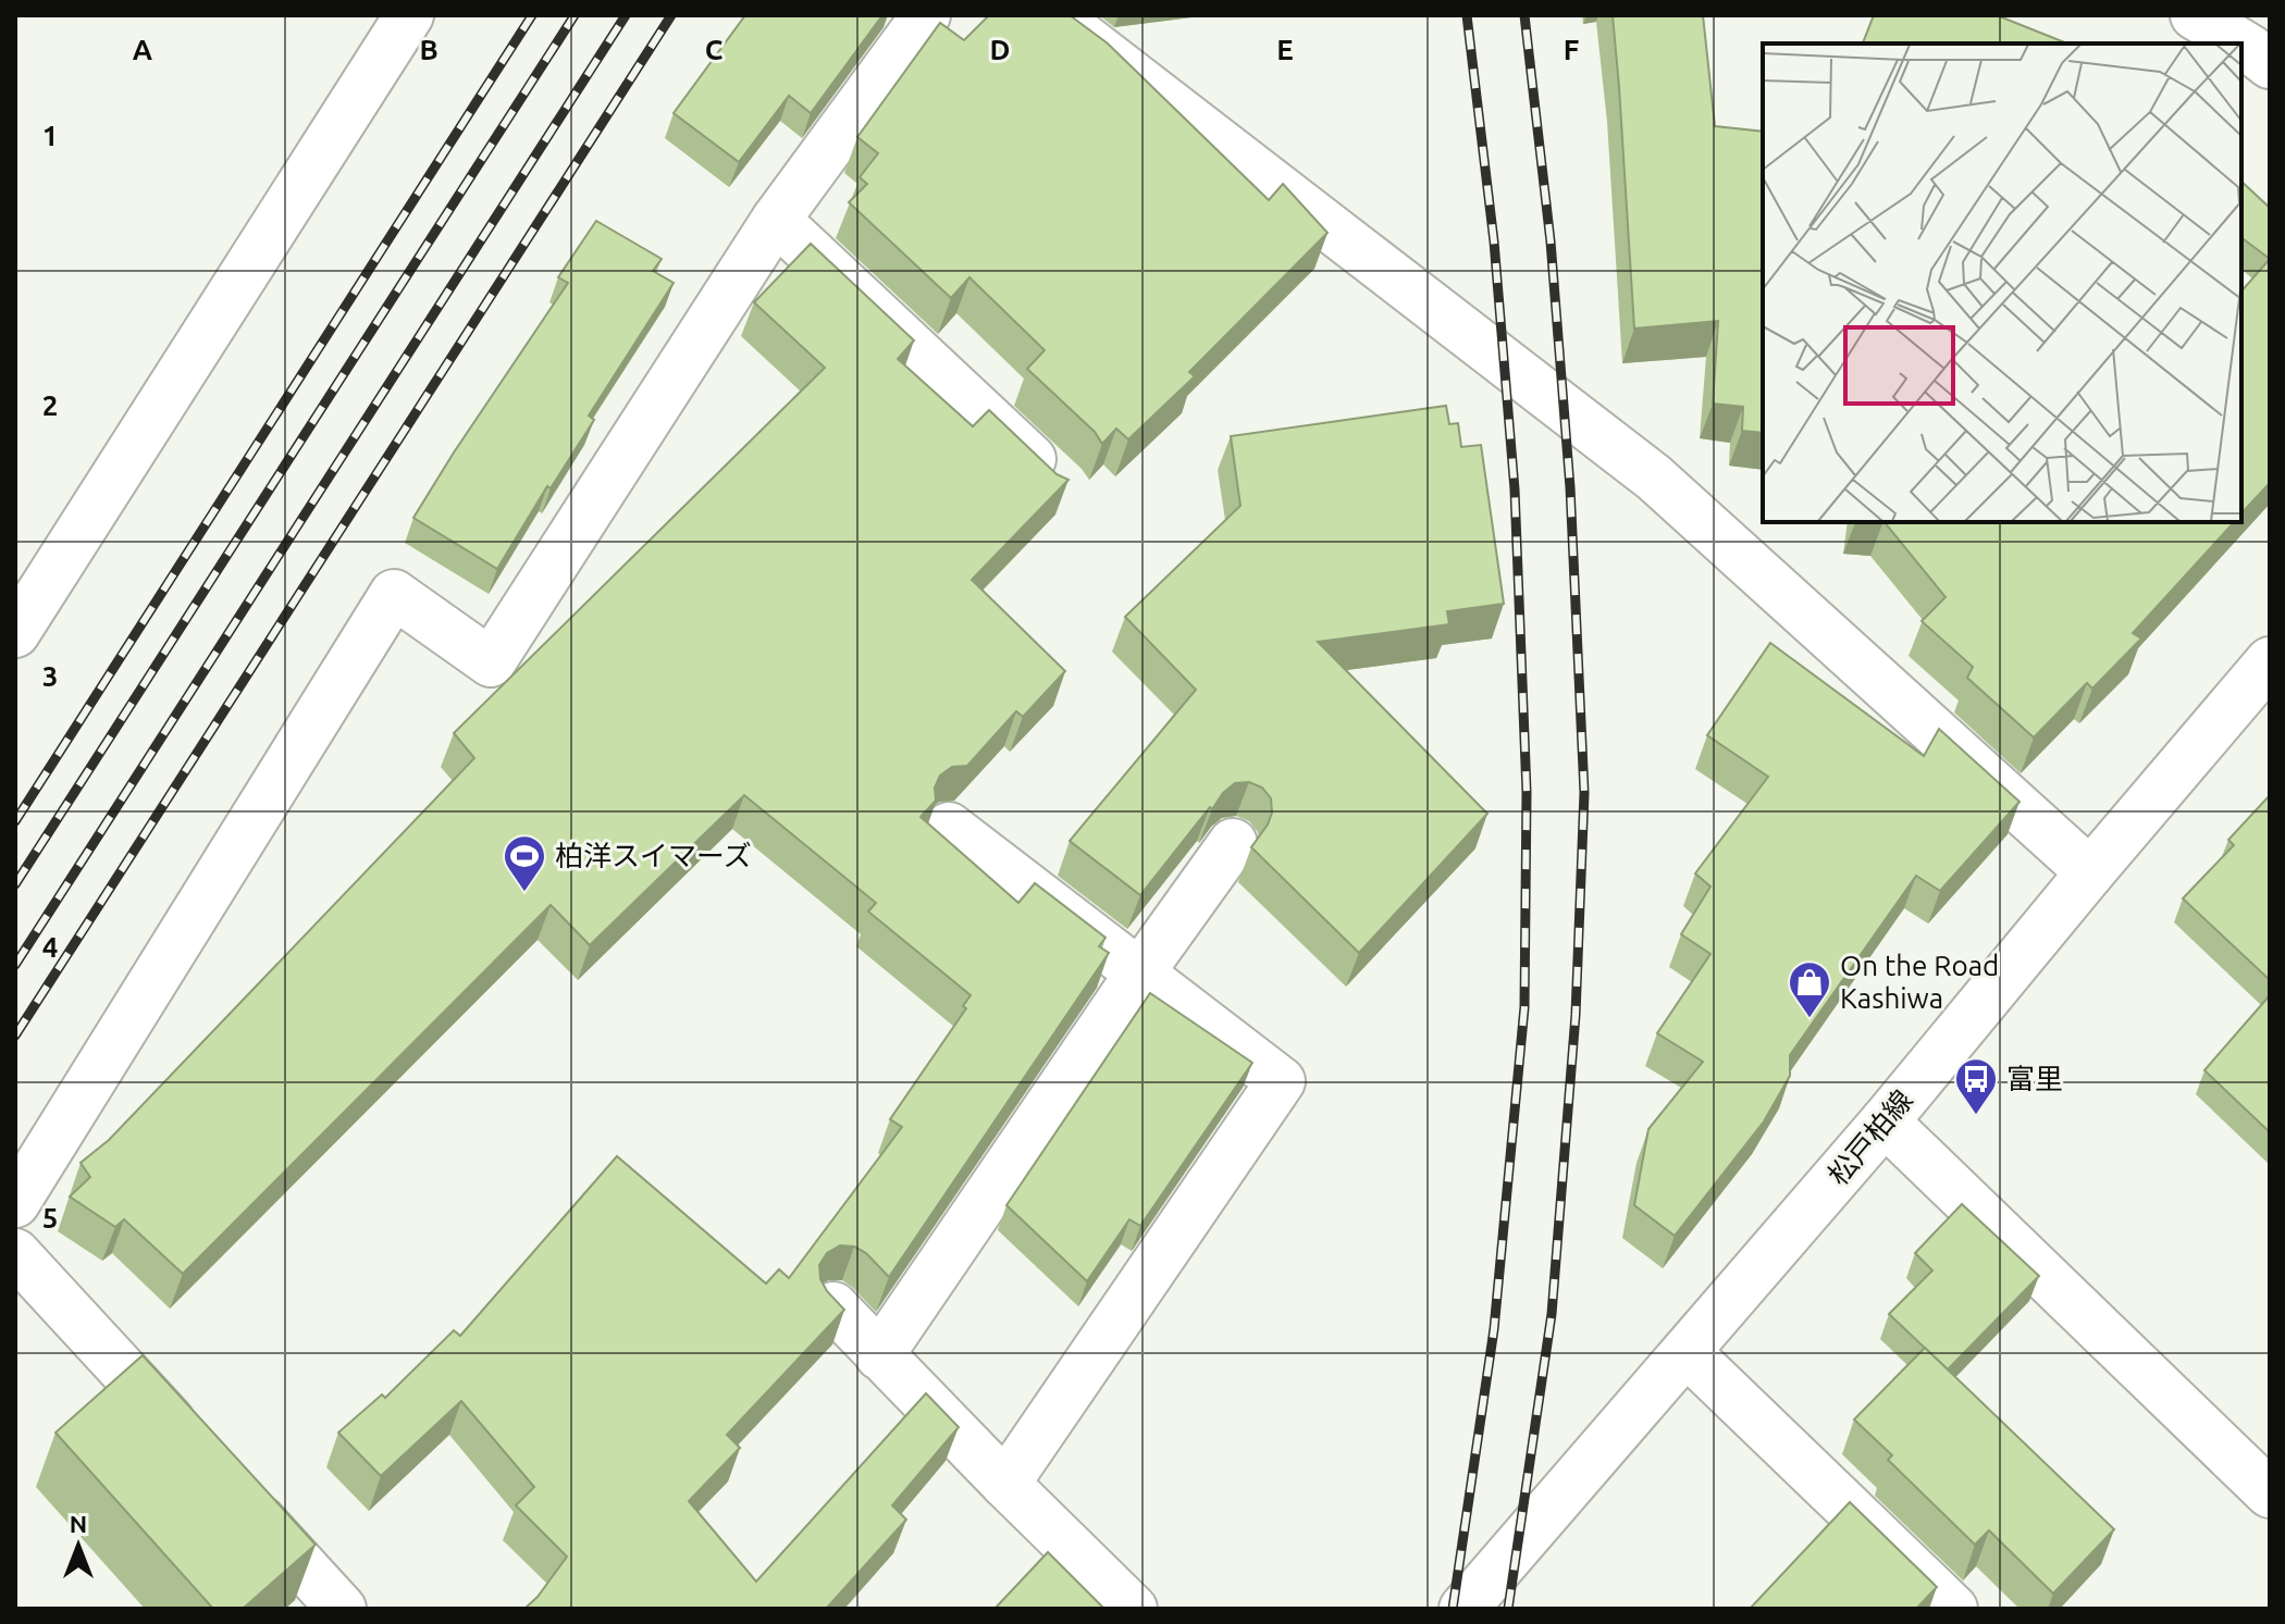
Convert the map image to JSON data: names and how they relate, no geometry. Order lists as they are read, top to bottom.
{
  "streets": {
    "street": ["松戸柏線"]
  },
  "places": {
    "sports": ["柏洋スイマーズ"],
    "shop": ["On the Road Kashiwa"],
    "bus stop": ["富里"]
  },
  "north": "top",
  "grid": {
    "columns": [
      "A",
      "B",
      "C",
      "D",
      "E",
      "F"
    ],
    "rows": [
      "1",
      "2",
      "3",
      "4",
      "5"
    ]
  }
}
